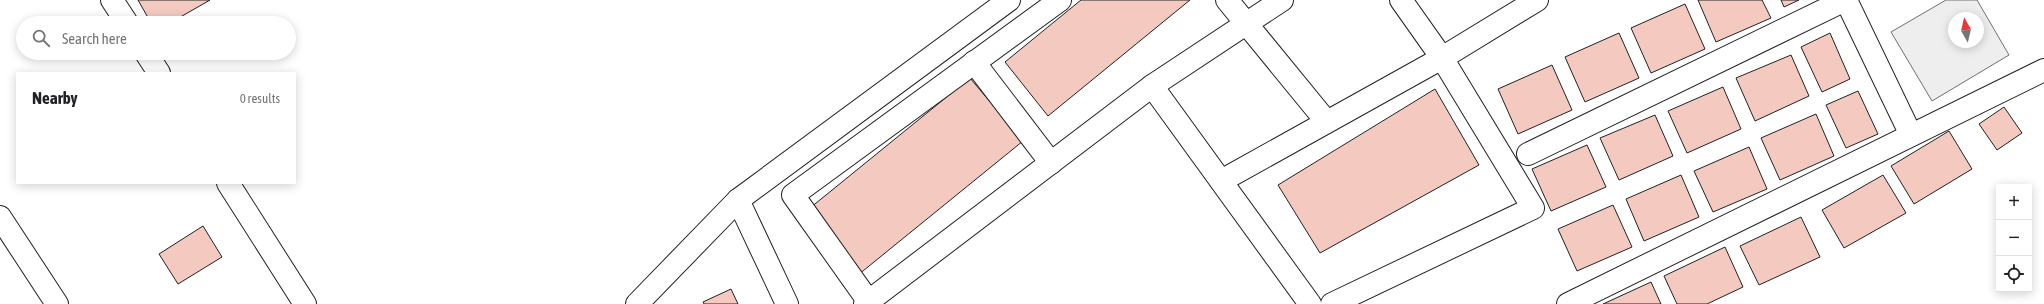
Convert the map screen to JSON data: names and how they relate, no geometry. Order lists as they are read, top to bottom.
{
  "north": "top",
  "page": {
    "search": "Search here",
    "heading": ["Nearby", "0 results"],
    "map_buttons": ["+", "−"]
  }
}
